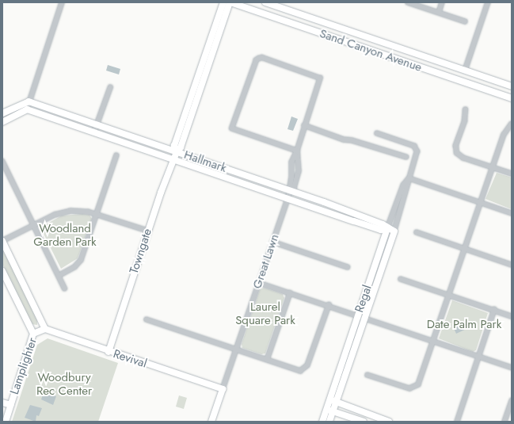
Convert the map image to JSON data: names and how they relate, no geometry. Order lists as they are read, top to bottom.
{
  "streets": {
    "street": [
      "Sand Canyon Avenue",
      "Hallmark",
      "Towngate",
      "Great Lawn",
      "Regal",
      "Revival",
      "Lamplighter"
    ]
  },
  "crossings": [
    ["Sand Canyon Avenue", "Towngate"],
    ["Hallmark", "Towngate"],
    ["Hallmark", "Great Lawn"],
    ["Hallmark", "Regal"],
    ["Towngate", "Revival"],
    ["Great Lawn", "Revival"],
    ["Revival", "Lamplighter"]
  ],
  "parks": [
    "Woodland Garden Park",
    "Laurel Square Park",
    "Date Palm Park",
    "Woodbury Rec Center"
  ]
}
